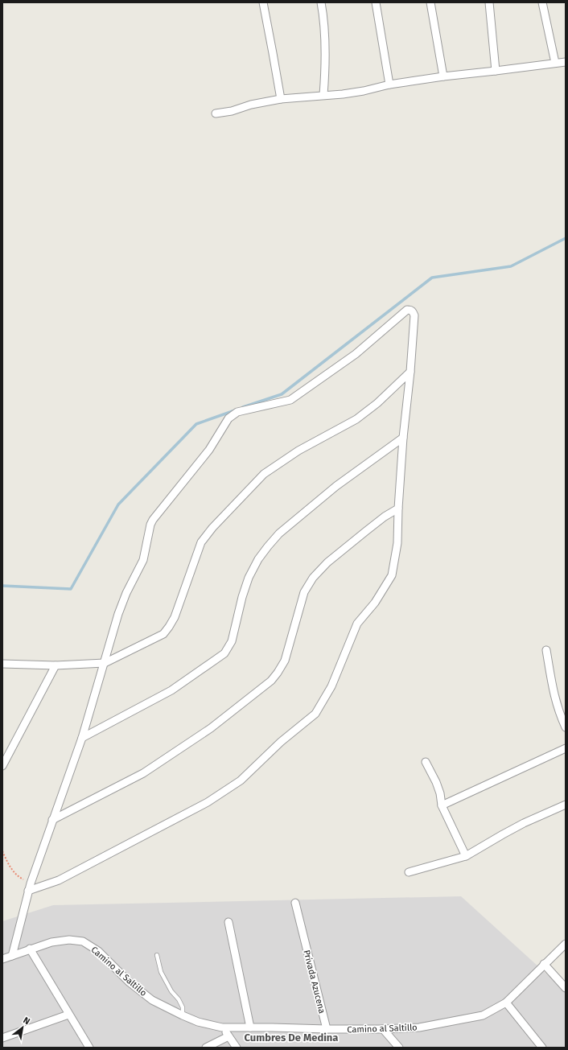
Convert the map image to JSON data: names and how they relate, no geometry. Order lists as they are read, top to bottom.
{
  "streets": {
    "street": ["Camino al Saltillo", "Privada Azucena"]
  },
  "crossings": [
    ["Camino al Saltillo", "Privada Azucena"]
  ],
  "districts": ["Cumbres De Medina"],
  "north": "top right"
}
